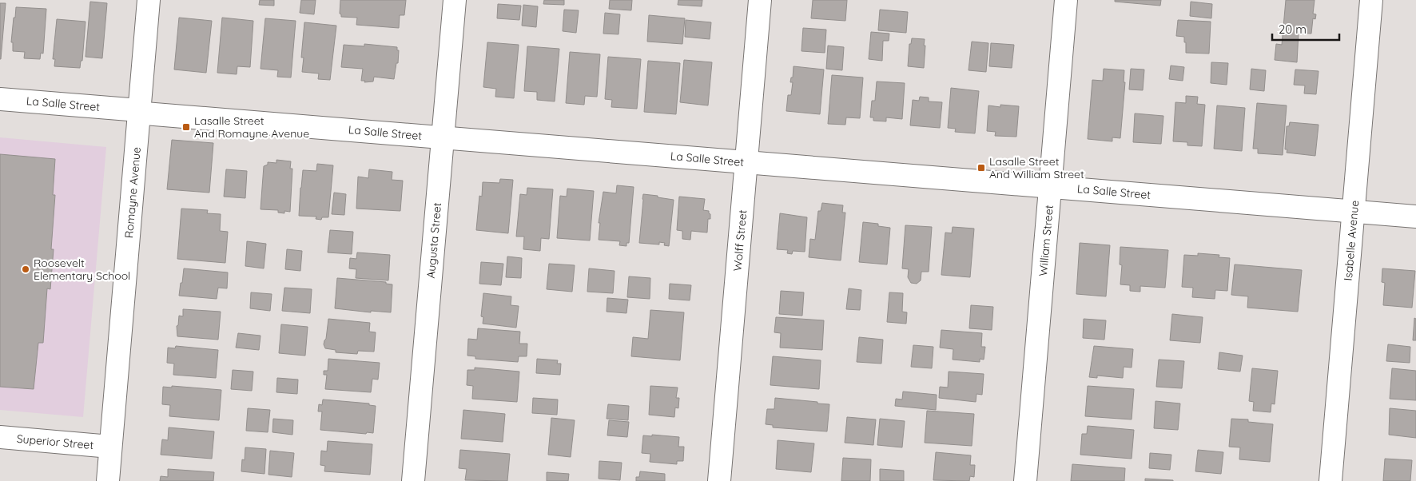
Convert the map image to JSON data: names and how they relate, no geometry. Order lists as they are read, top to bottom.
{
  "streets": {
    "street": [
      "La Salle Street",
      "Romayne Avenue",
      "Augusta Street",
      "Wolff Street",
      "William Street",
      "Isabelle Avenue",
      "Superior Street"
    ]
  },
  "crossings": [
    ["La Salle Street", "Romayne Avenue"],
    ["La Salle Street", "Augusta Street"],
    ["La Salle Street", "Wolff Street"],
    ["La Salle Street", "William Street"],
    ["La Salle Street", "Isabelle Avenue"],
    ["Romayne Avenue", "Superior Street"]
  ],
  "places": {
    "transit": ["Lasalle Street And Romayne Avenue", "Lasalle Street And William Street"],
    "other": ["Roosevelt Elementary School"]
  },
  "scale_bar": "20 m"
}
